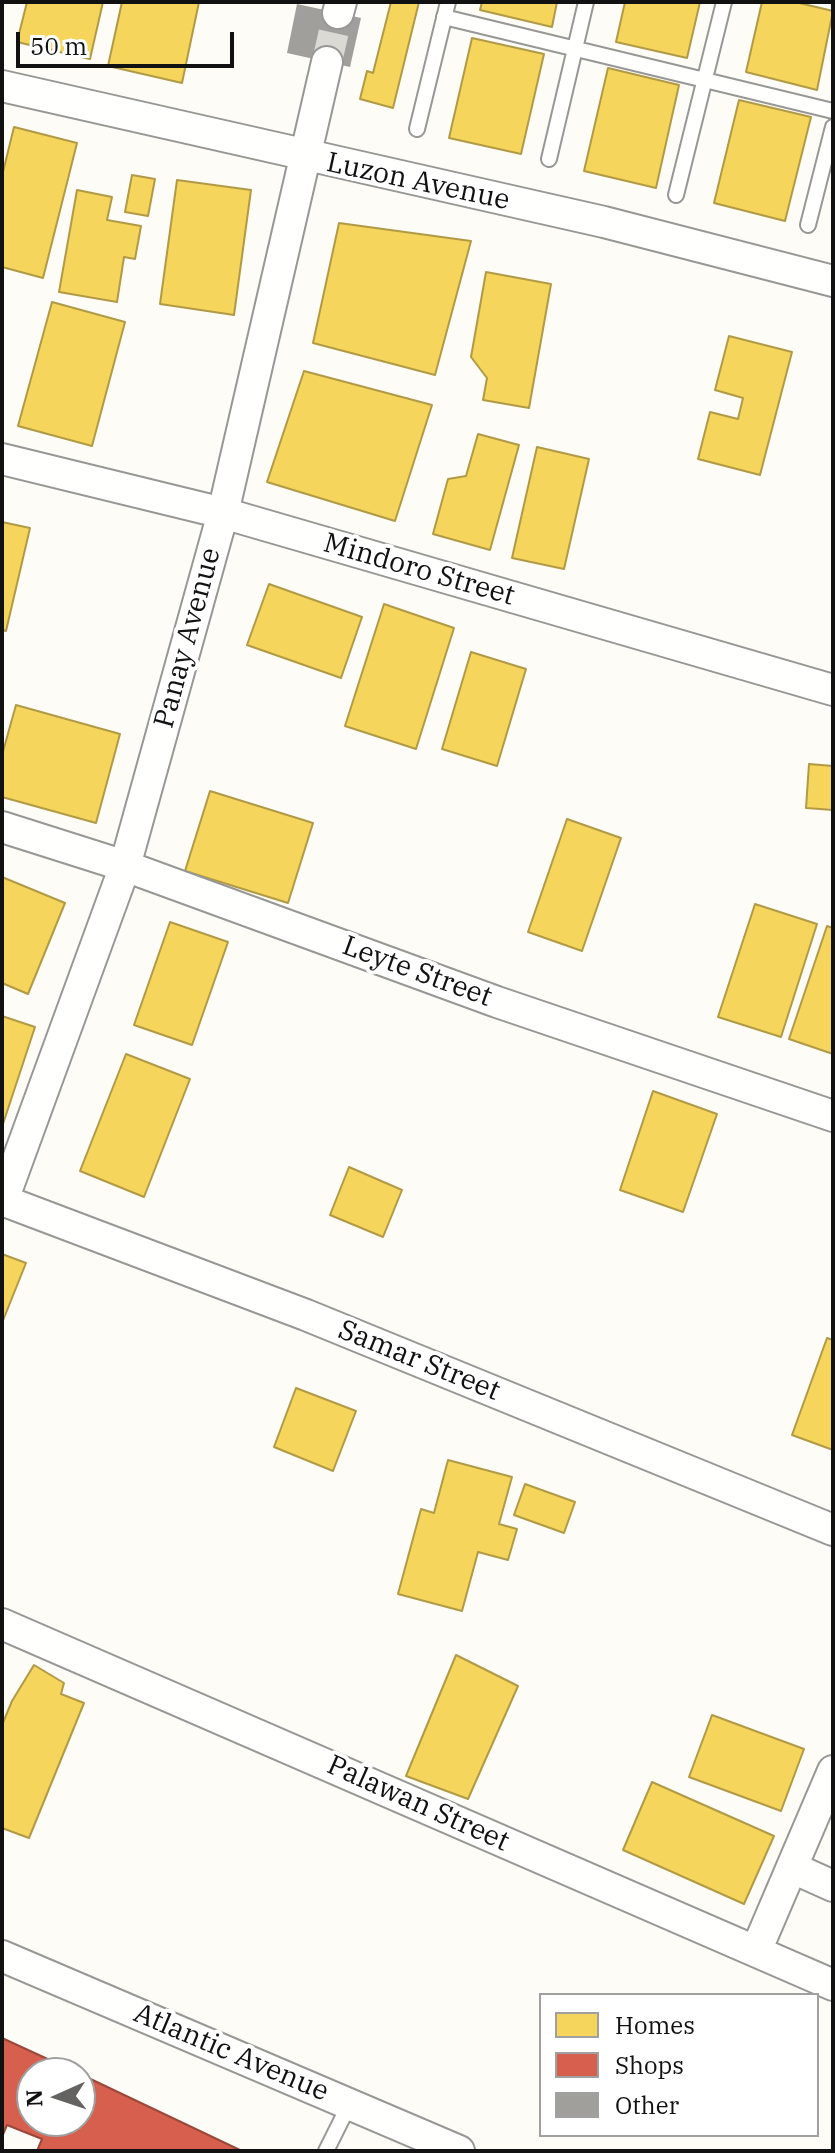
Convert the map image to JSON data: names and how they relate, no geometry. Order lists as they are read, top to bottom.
{
  "streets": {
    "street": [
      "Luzon Avenue",
      "Mindoro Street",
      "Panay Avenue",
      "Leyte Street",
      "Samar Street",
      "Palawan Street",
      "Atlantic Avenue"
    ]
  },
  "crossings": [
    ["Luzon Avenue", "Panay Avenue"],
    ["Mindoro Street", "Panay Avenue"],
    ["Panay Avenue", "Leyte Street"],
    ["Panay Avenue", "Samar Street"]
  ],
  "legend": ["Homes", "Shops", "Other"],
  "scale_bar": "50 m",
  "north": "left"
}
